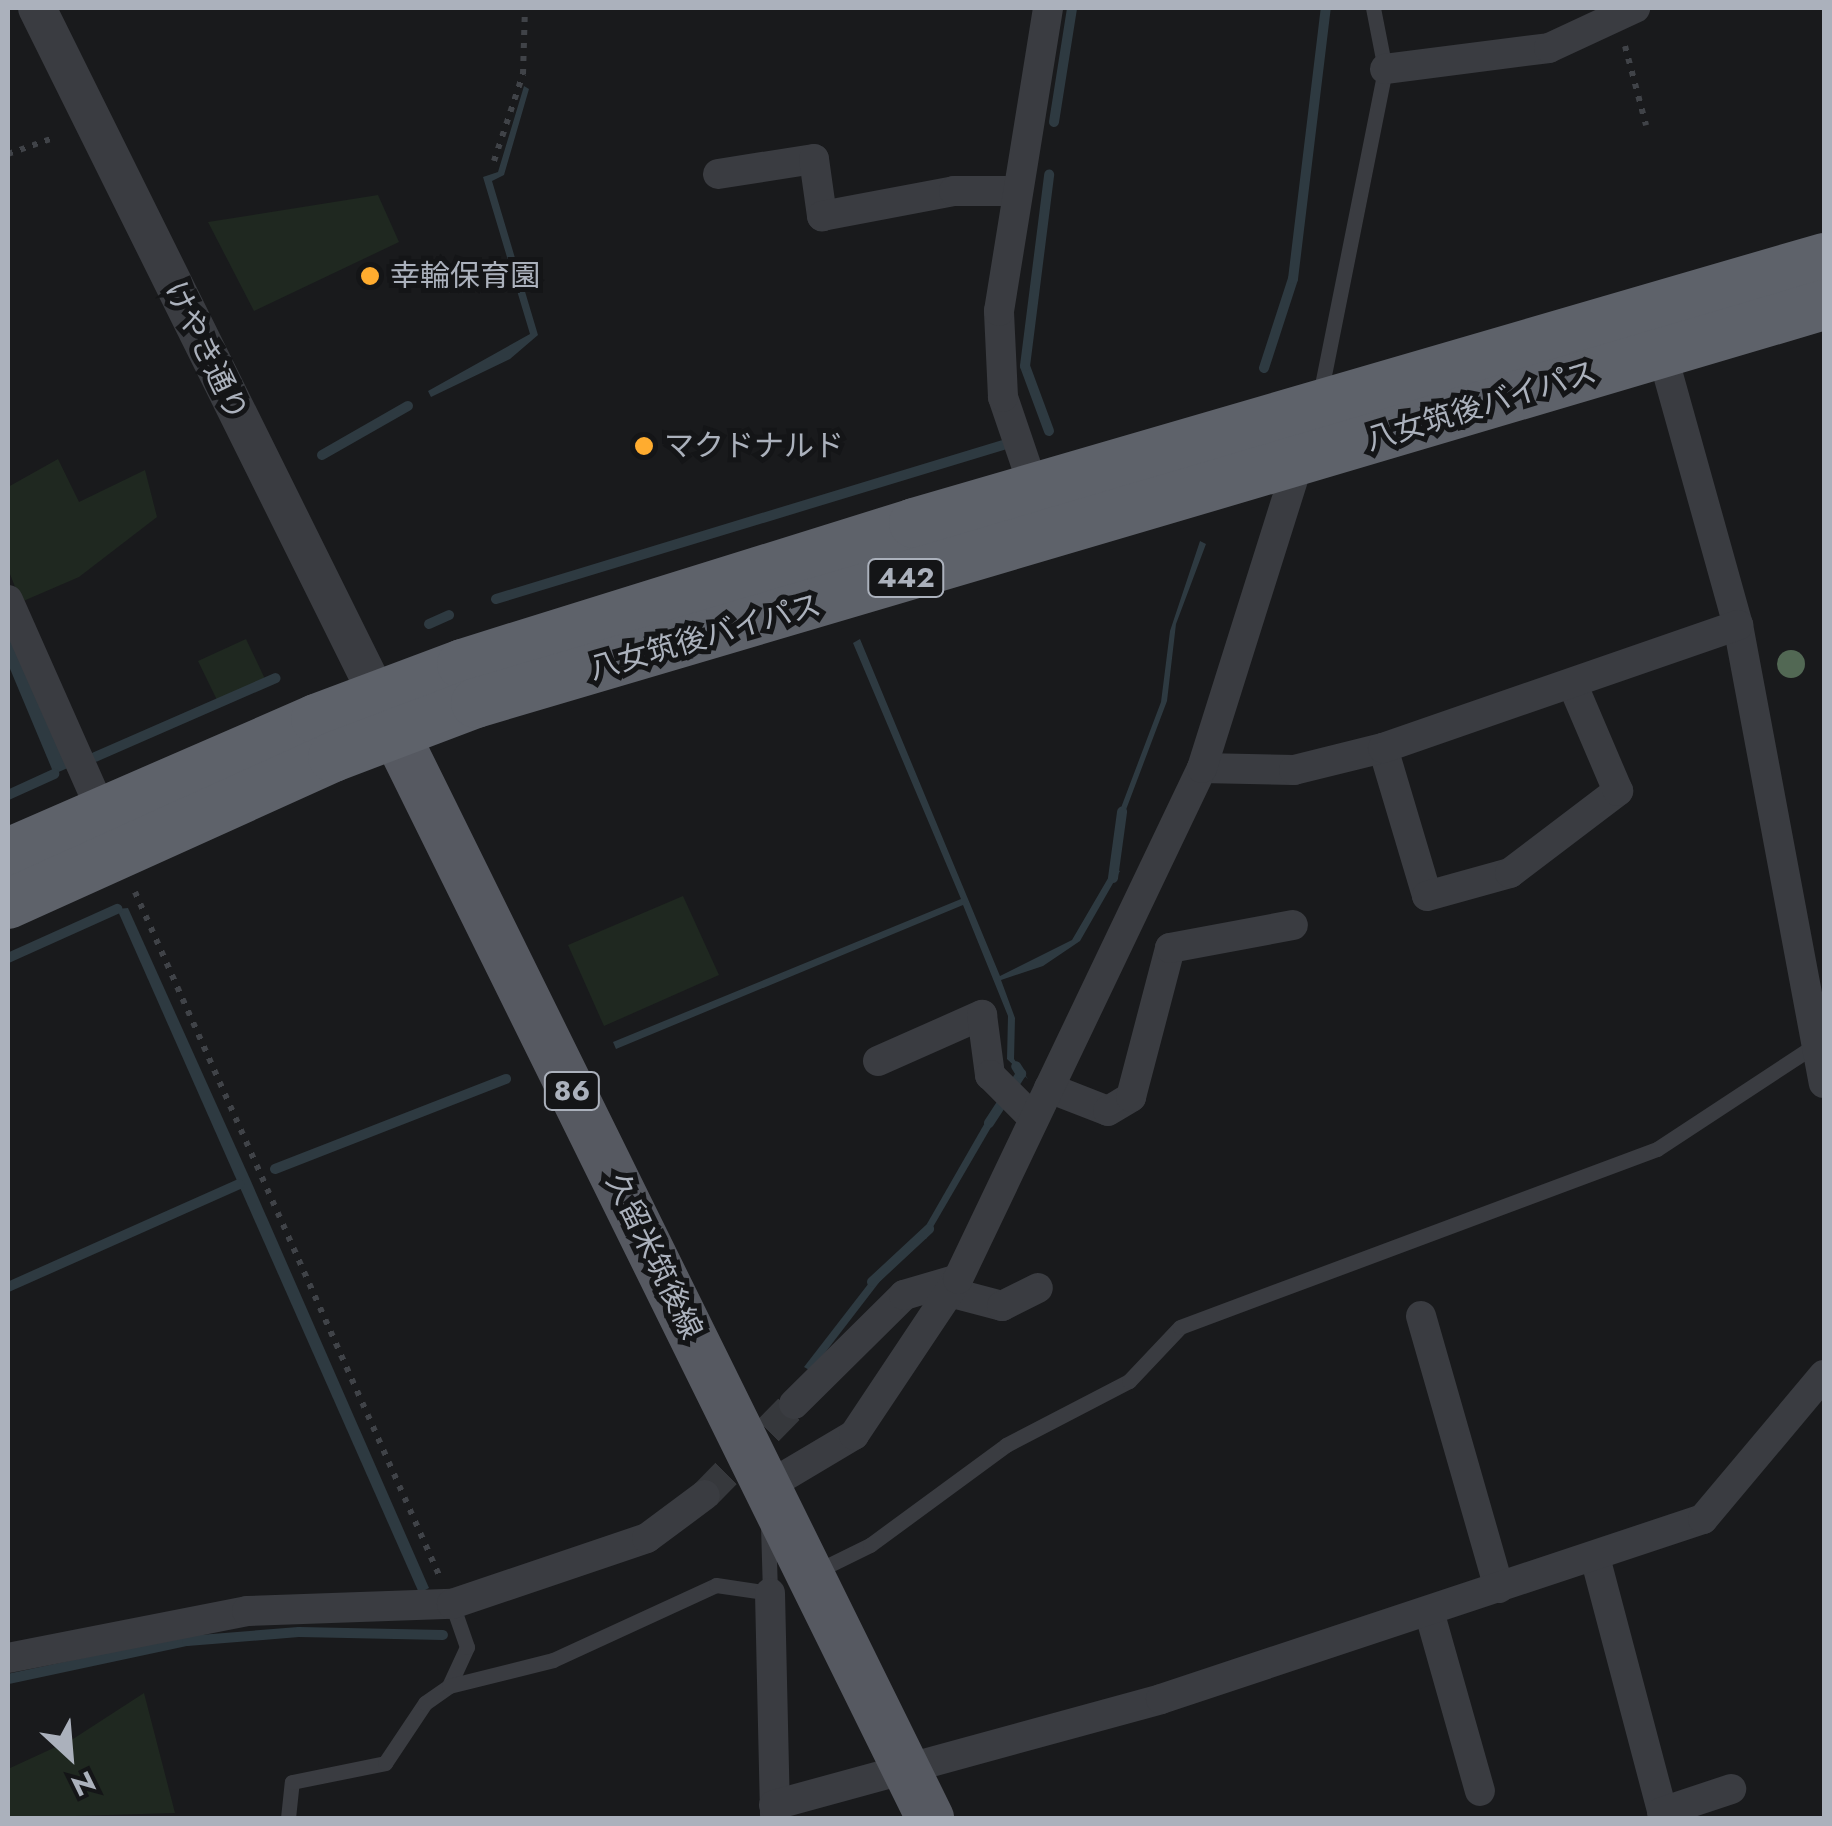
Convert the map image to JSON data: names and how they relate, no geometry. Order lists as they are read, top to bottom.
{
  "streets": {
    "highway": ["八女筑後バイパス", "442"],
    "main road": ["86", "久留米筑後線"],
    "street": ["けやき通り"]
  },
  "crossings": [
    ["けやき通り", "八女筑後バイパス"],
    ["けやき通り", "久留米筑後線"],
    ["八女筑後バイパス", "久留米筑後線"]
  ],
  "places": ["幸輪保育園", "マクドナルド"],
  "north": "bottom right"
}
